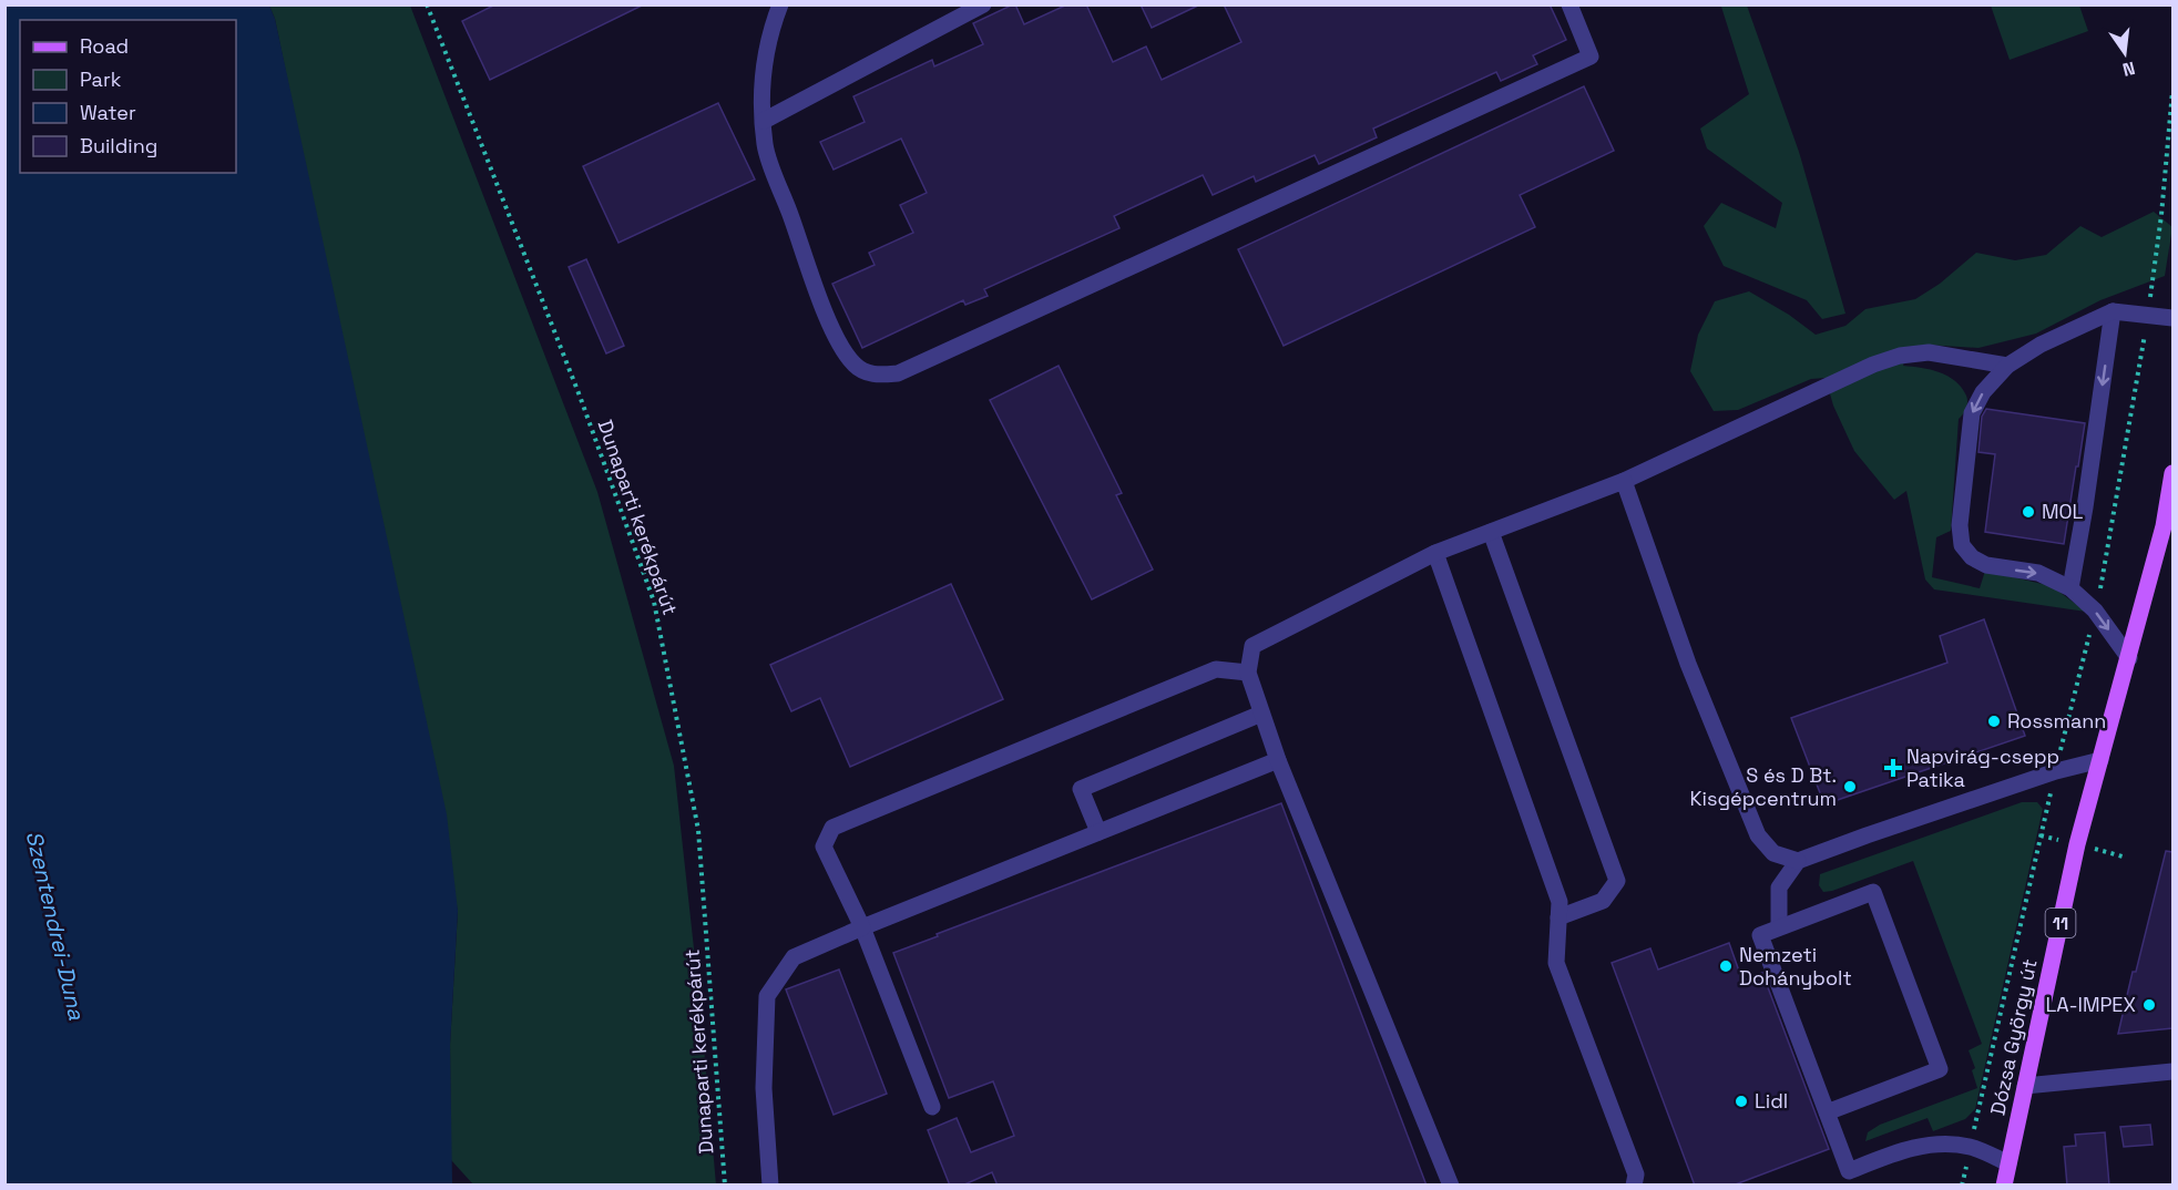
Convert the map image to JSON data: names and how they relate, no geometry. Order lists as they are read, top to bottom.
{
  "streets": {
    "main road": ["11", "Dózsa György út"],
    "path": ["Dunaparti kerékpárút"]
  },
  "water": ["Szentendrei-Duna"],
  "places": {
    "other": [
      "MOL",
      "Rossmann",
      "S és D Bt. Kisgépcentrum",
      "Nemzeti Dohánybolt",
      "LA-IMPEX",
      "Lidl"
    ],
    "health": ["Napvirág-csepp Patika"]
  },
  "legend": [
    "Road",
    "Park",
    "Water",
    "Building"
  ],
  "north": "bottom"
}
